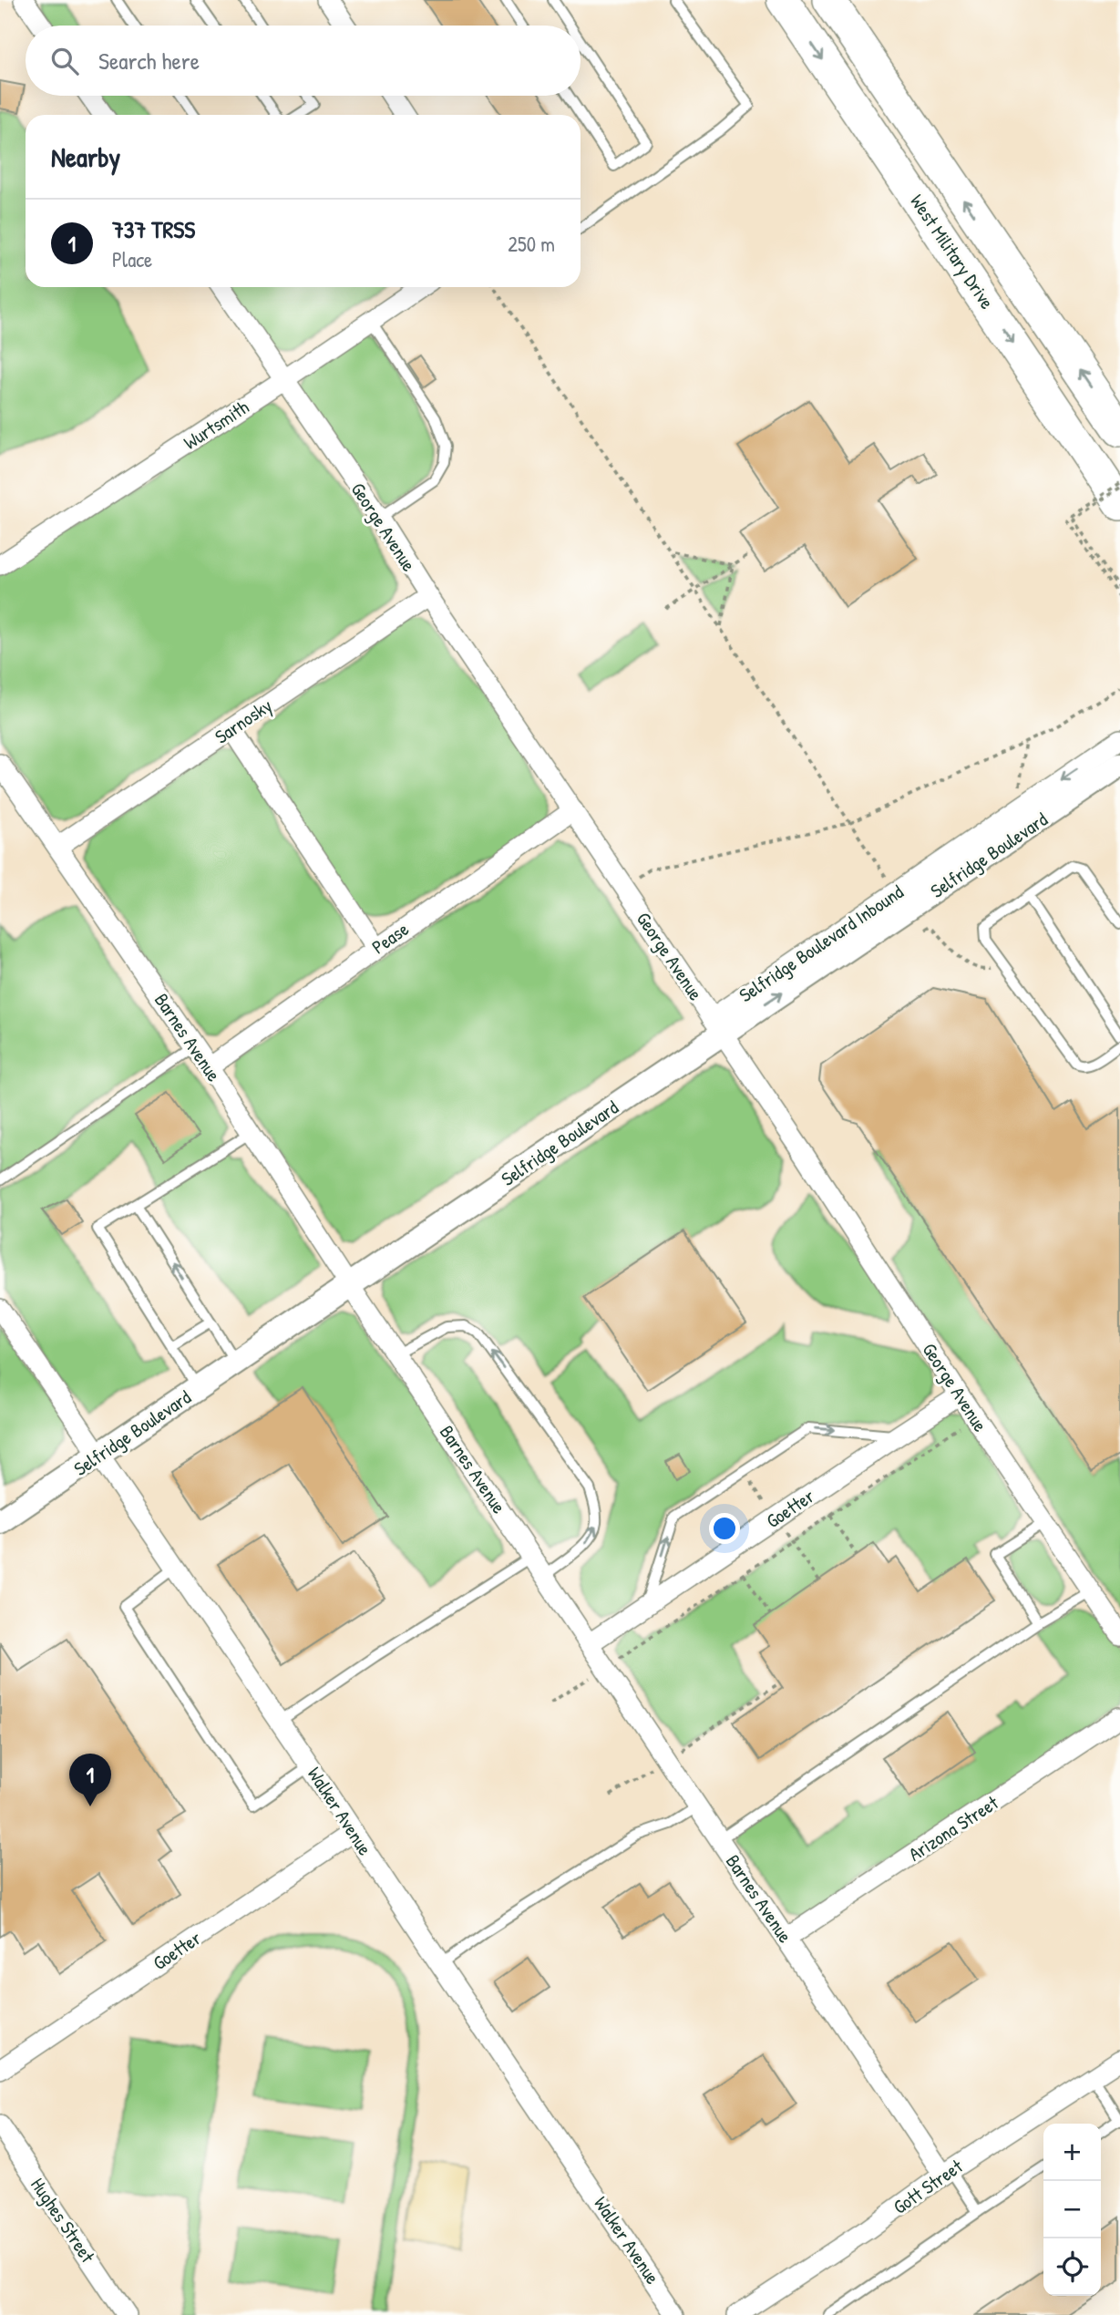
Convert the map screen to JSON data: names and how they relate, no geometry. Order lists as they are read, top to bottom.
{
  "streets": {
    "main road": ["West Military Drive"],
    "street": [
      "Wurtsmith",
      "George Avenue",
      "Sarnosky",
      "Selfridge Boulevard",
      "Pease",
      "Selfridge Boulevard Inbound",
      "Barnes Avenue",
      "Goetter",
      "Walker Avenue",
      "Arizona Street",
      "Gott Street",
      "Hughes Street"
    ]
  },
  "crossings": [
    ["Wurtsmith", "George Avenue"],
    ["George Avenue", "Sarnosky"],
    ["George Avenue", "Selfridge Boulevard"],
    ["George Avenue", "Pease"],
    ["George Avenue", "Selfridge Boulevard Inbound"],
    ["George Avenue", "Goetter"],
    ["Sarnosky", "Barnes Avenue"],
    ["Selfridge Boulevard", "Selfridge Boulevard Inbound"],
    ["Selfridge Boulevard", "Barnes Avenue"],
    ["Selfridge Boulevard", "Walker Avenue"],
    ["Pease", "Barnes Avenue"],
    ["Barnes Avenue", "Goetter"],
    ["Barnes Avenue", "Arizona Street"],
    ["Barnes Avenue", "Gott Street"],
    ["Goetter", "Walker Avenue"]
  ],
  "one_way": ["Selfridge Boulevard", "Selfridge Boulevard Inbound"],
  "page": {
    "search": "Search here",
    "heading": "Nearby",
    "list": [
      {
        "mark": "1",
        "name": "737 TRSS",
        "note": "Place",
        "value": "250 m"
      }
    ],
    "pins": "1",
    "map_buttons": ["+", "−"]
  }
}
